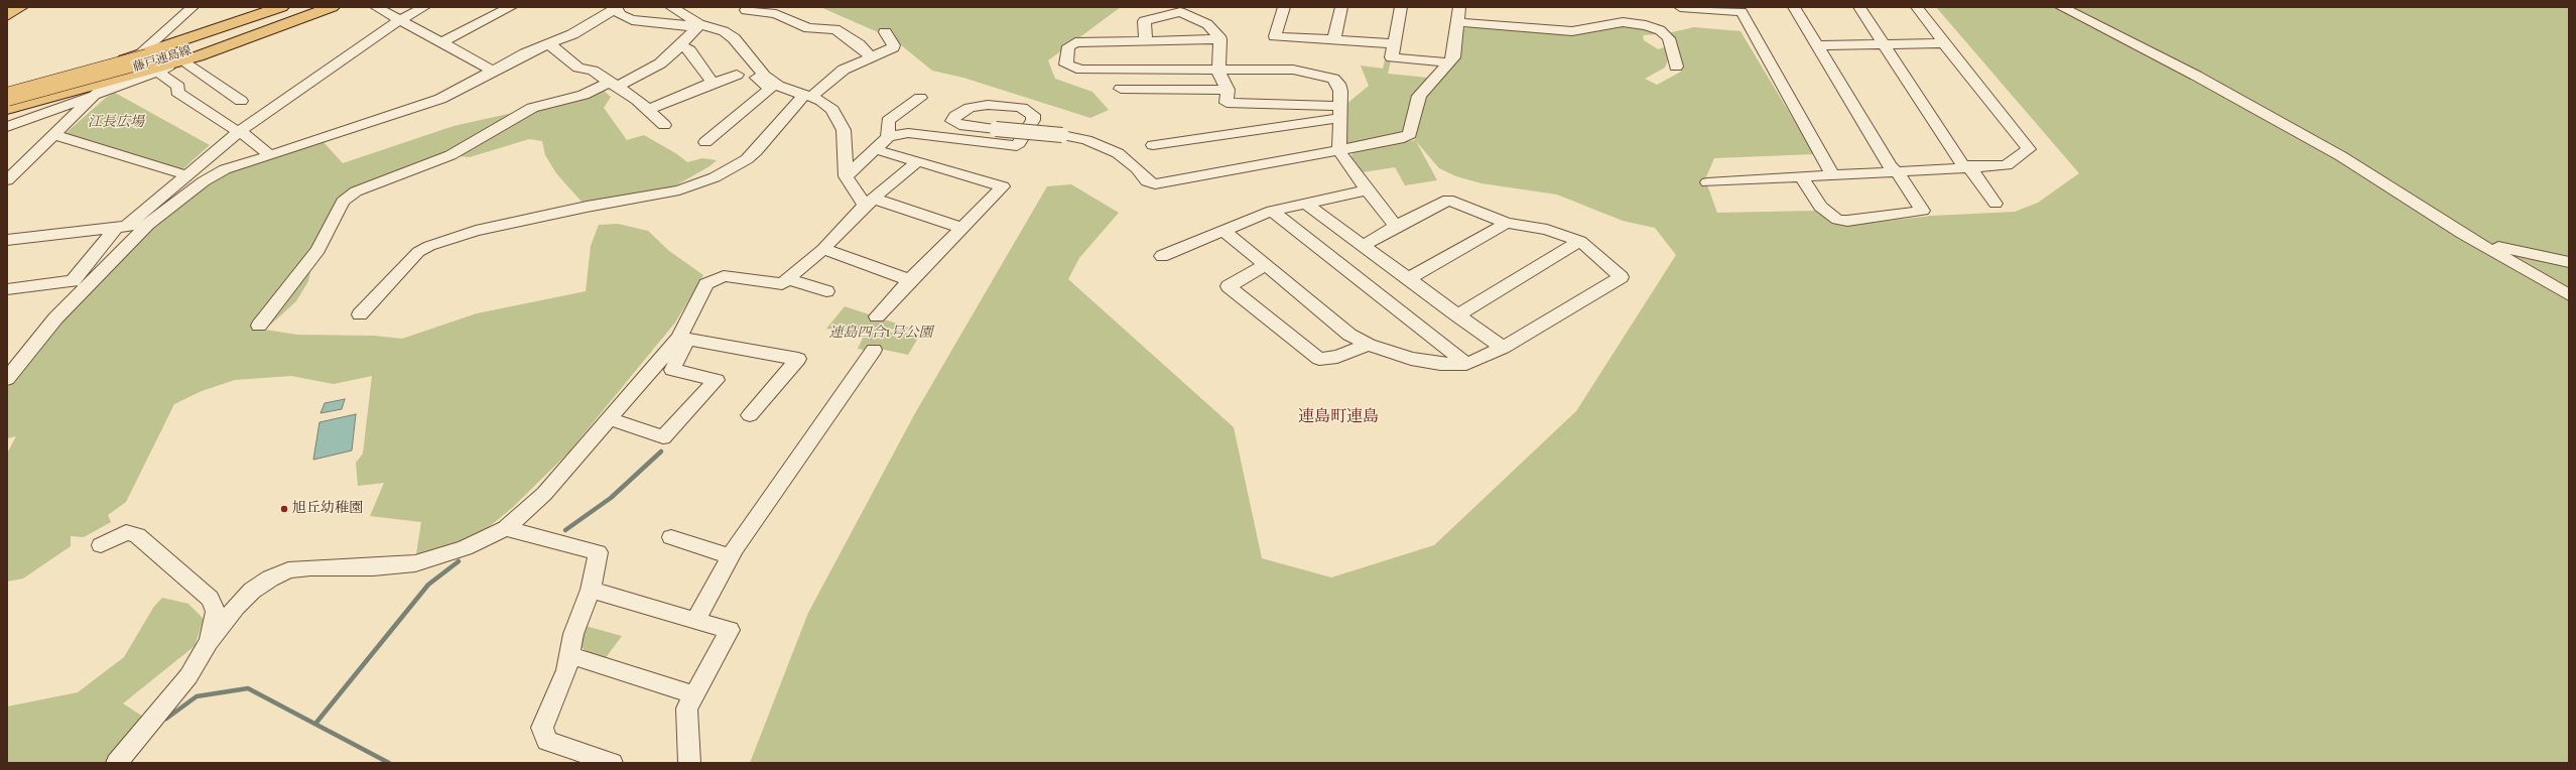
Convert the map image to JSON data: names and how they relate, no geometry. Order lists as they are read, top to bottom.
{
  "streets": {
    "main road": ["藤戸連島線"]
  },
  "districts": ["連島町連島"],
  "parks": ["江長広場", "連島四合1号公園"],
  "places": ["旭丘幼稚園"]
}
